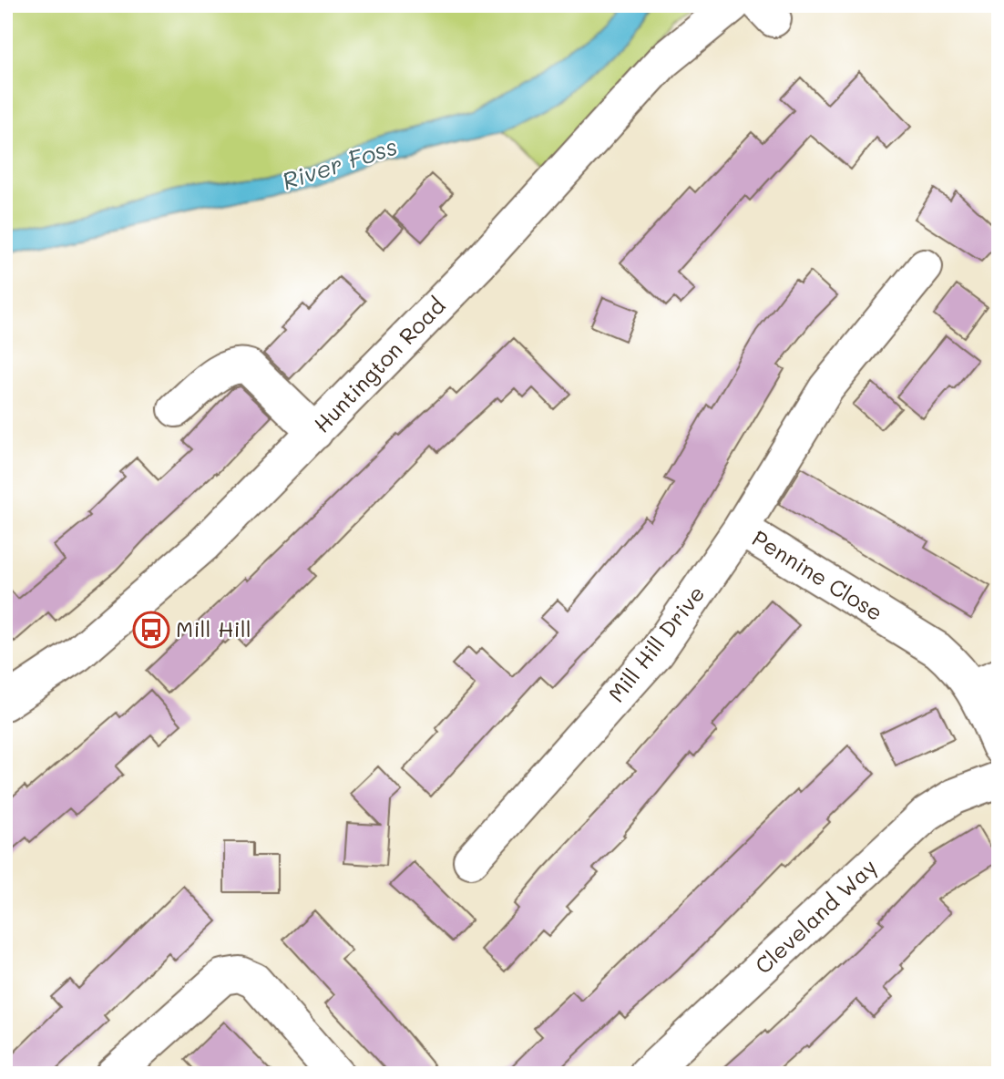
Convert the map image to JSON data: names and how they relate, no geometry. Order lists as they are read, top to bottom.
{
  "streets": {
    "street": [
      "Huntington Road",
      "Pennine Close",
      "Mill Hill Drive",
      "Cleveland Way"
    ]
  },
  "crossings": [
    ["Pennine Close", "Mill Hill Drive"]
  ],
  "water": ["River Foss"],
  "places": {
    "bus stop": ["Mill Hill"]
  }
}
